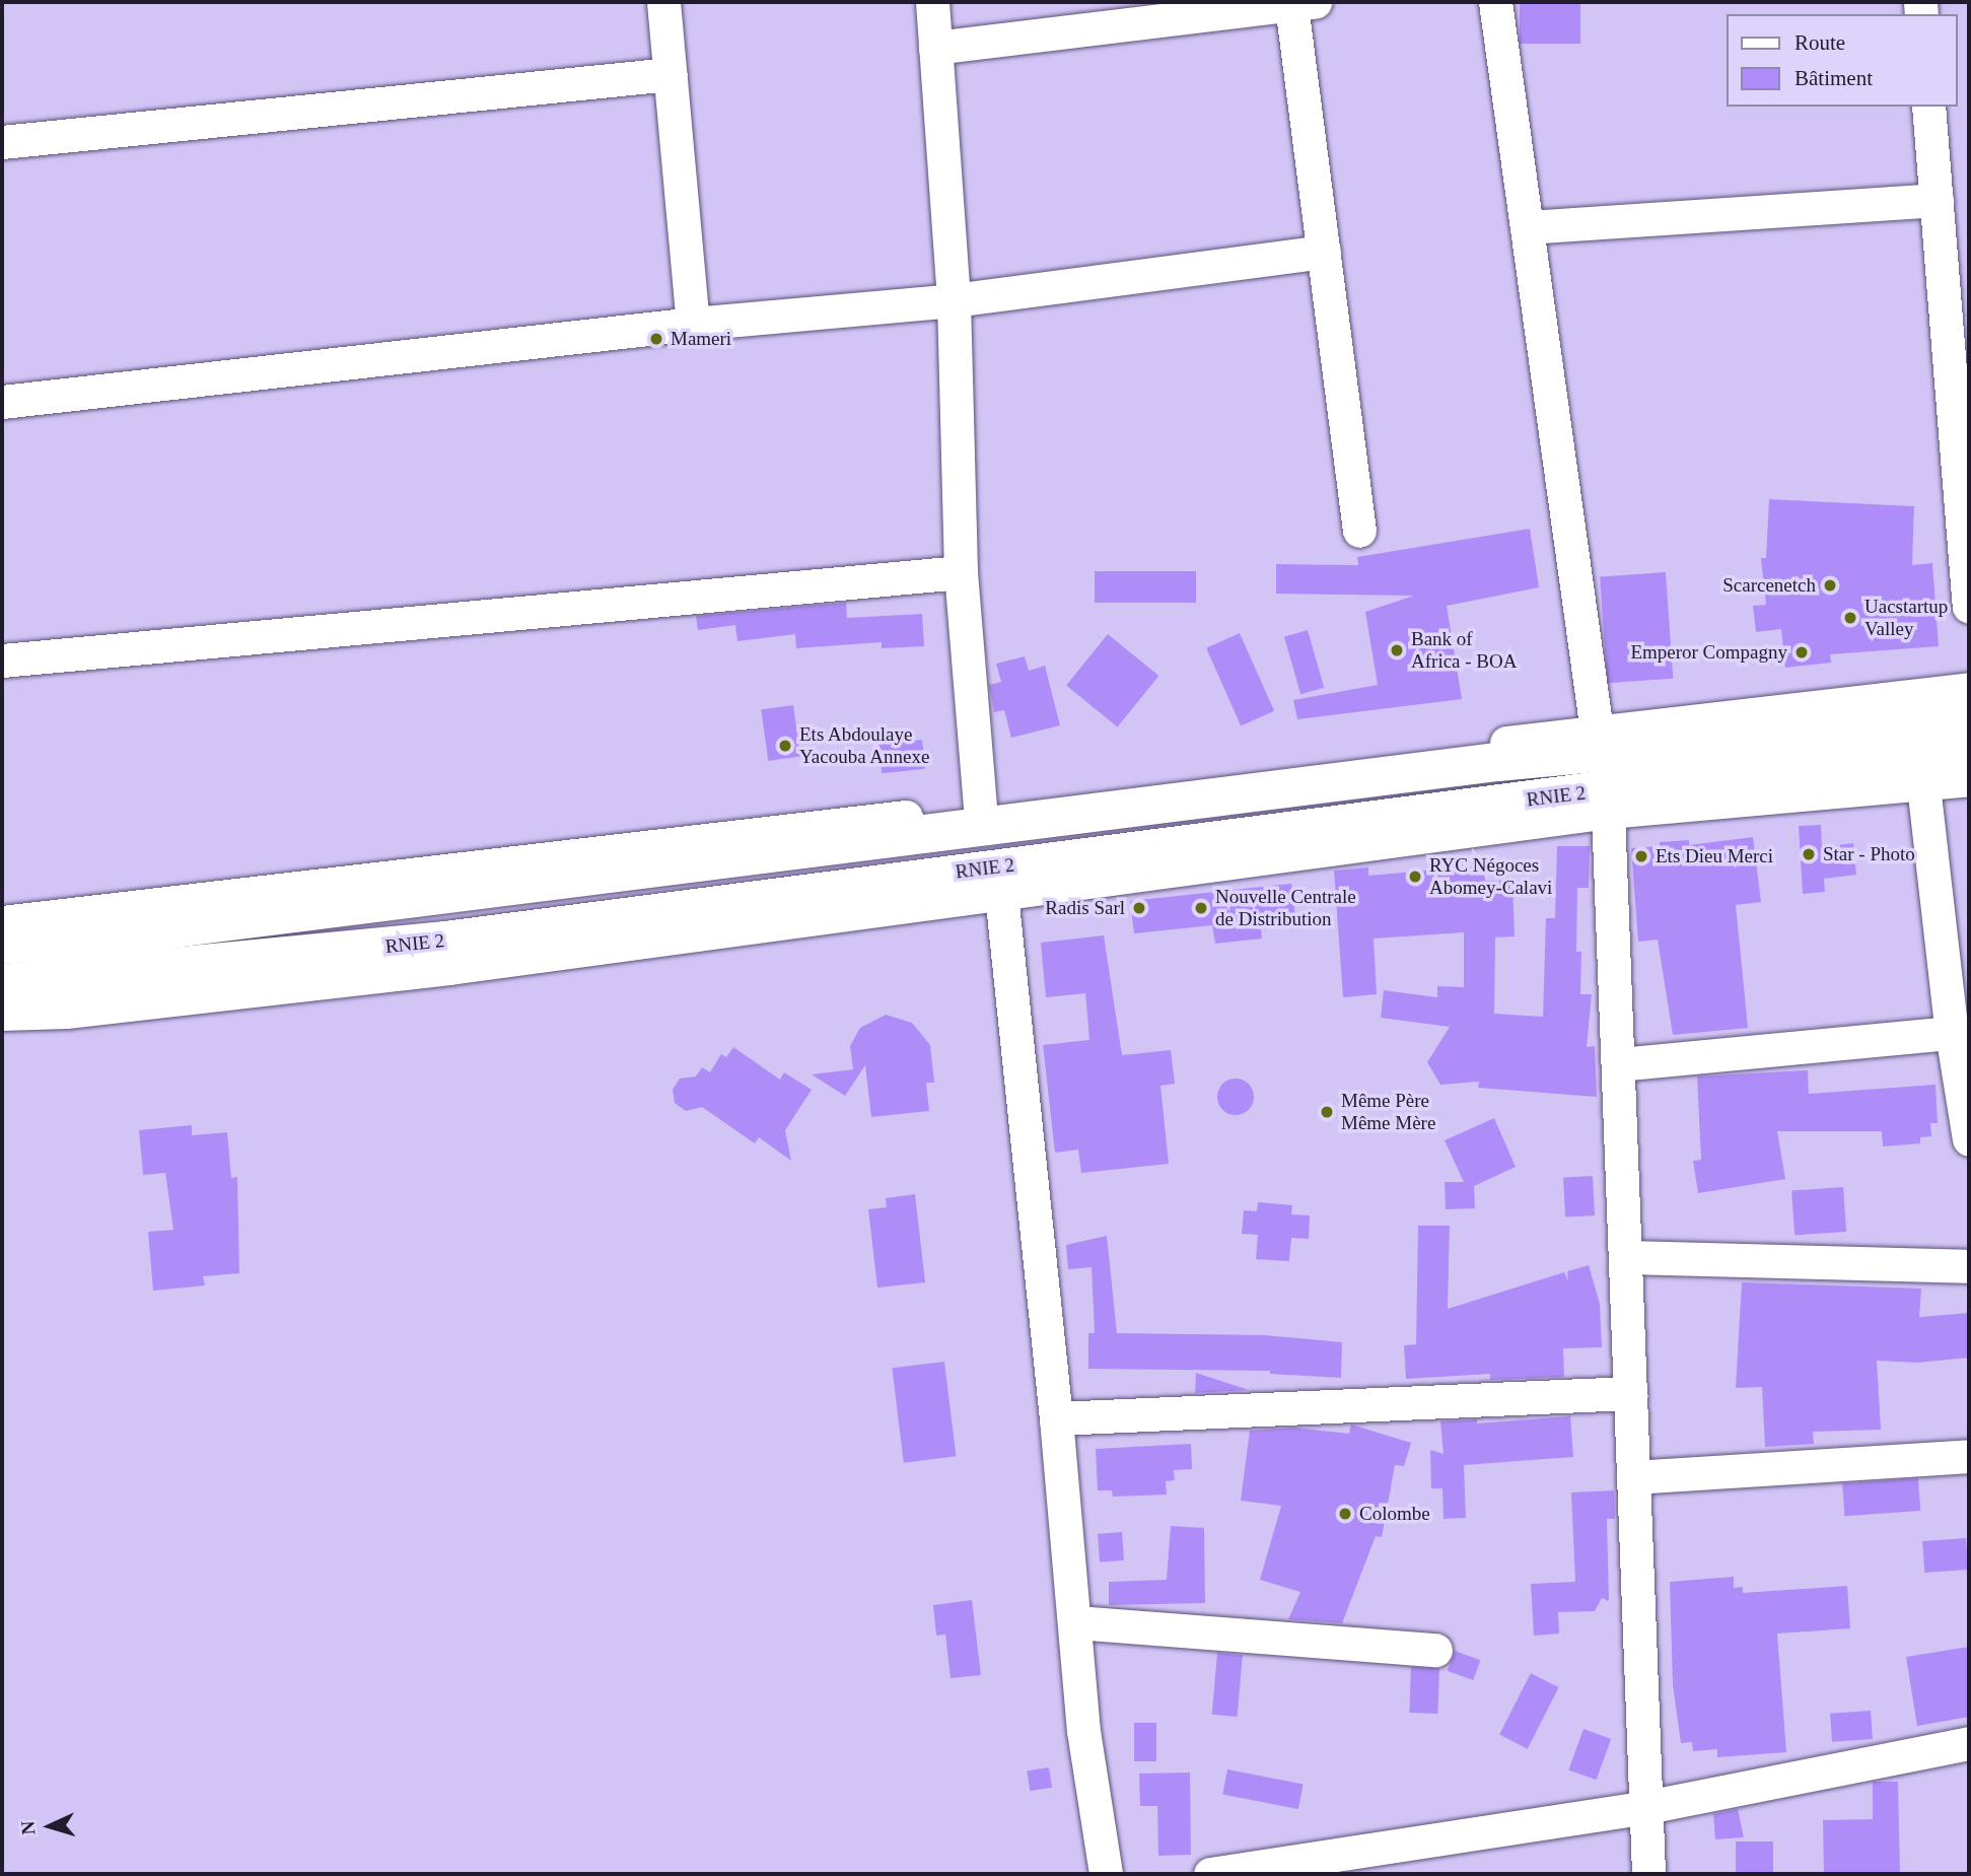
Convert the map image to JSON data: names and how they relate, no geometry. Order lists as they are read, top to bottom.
{
  "streets": {
    "highway": ["RNIE 2"]
  },
  "places": [
    "Mameri",
    "Scarcenetch",
    "Uacstartup Valley",
    "Bank of Africa - BOA",
    "Emperor Compagny",
    "Ets Abdoulaye Yacouba Annexe",
    "Star - Photo",
    "Ets Dieu Merci",
    "RYC Négoces Abomey-Calavi",
    "Radis Sarl",
    "Nouvelle Centrale de Distribution",
    "Même Père Même Mère",
    "Colombe"
  ],
  "legend": ["Route", "Bâtiment"],
  "north": "left"
}
